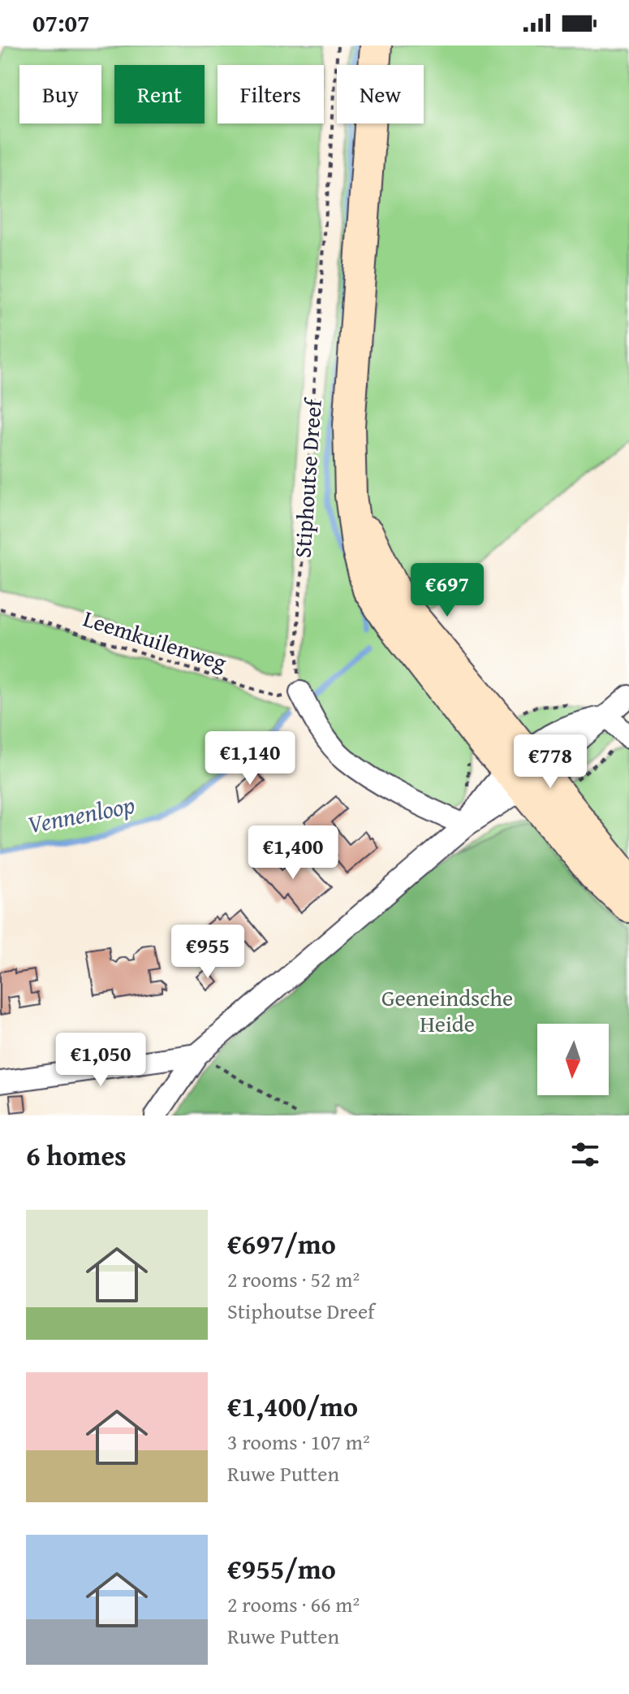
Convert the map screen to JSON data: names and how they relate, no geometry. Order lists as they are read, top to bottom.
{
  "streets": {
    "main road": ["Stiphoutse Dreef"],
    "path": ["Leemkuilenweg"]
  },
  "crossings": [
    ["Stiphoutse Dreef", "Leemkuilenweg"]
  ],
  "water": ["Vennenloop"],
  "parks": ["Geeneindsche Heide"],
  "north": "bottom",
  "page": {
    "status": "07:07",
    "chip": [
      "Buy",
      "Rent",
      "Filters",
      "New"
    ],
    "price": [
      "€697",
      "€1,140",
      "€778",
      "€1,400",
      "€955",
      "€1,050"
    ],
    "heading": "6 homes",
    "list": [
      {
        "name": "€697/mo",
        "note": "2 rooms · 52 m² · Stiphoutse Dreef"
      },
      {
        "name": "€1,400/mo",
        "note": "3 rooms · 107 m² · Ruwe Putten"
      },
      {
        "name": "€955/mo",
        "note": "2 rooms · 66 m² · Ruwe Putten"
      }
    ]
  }
}
